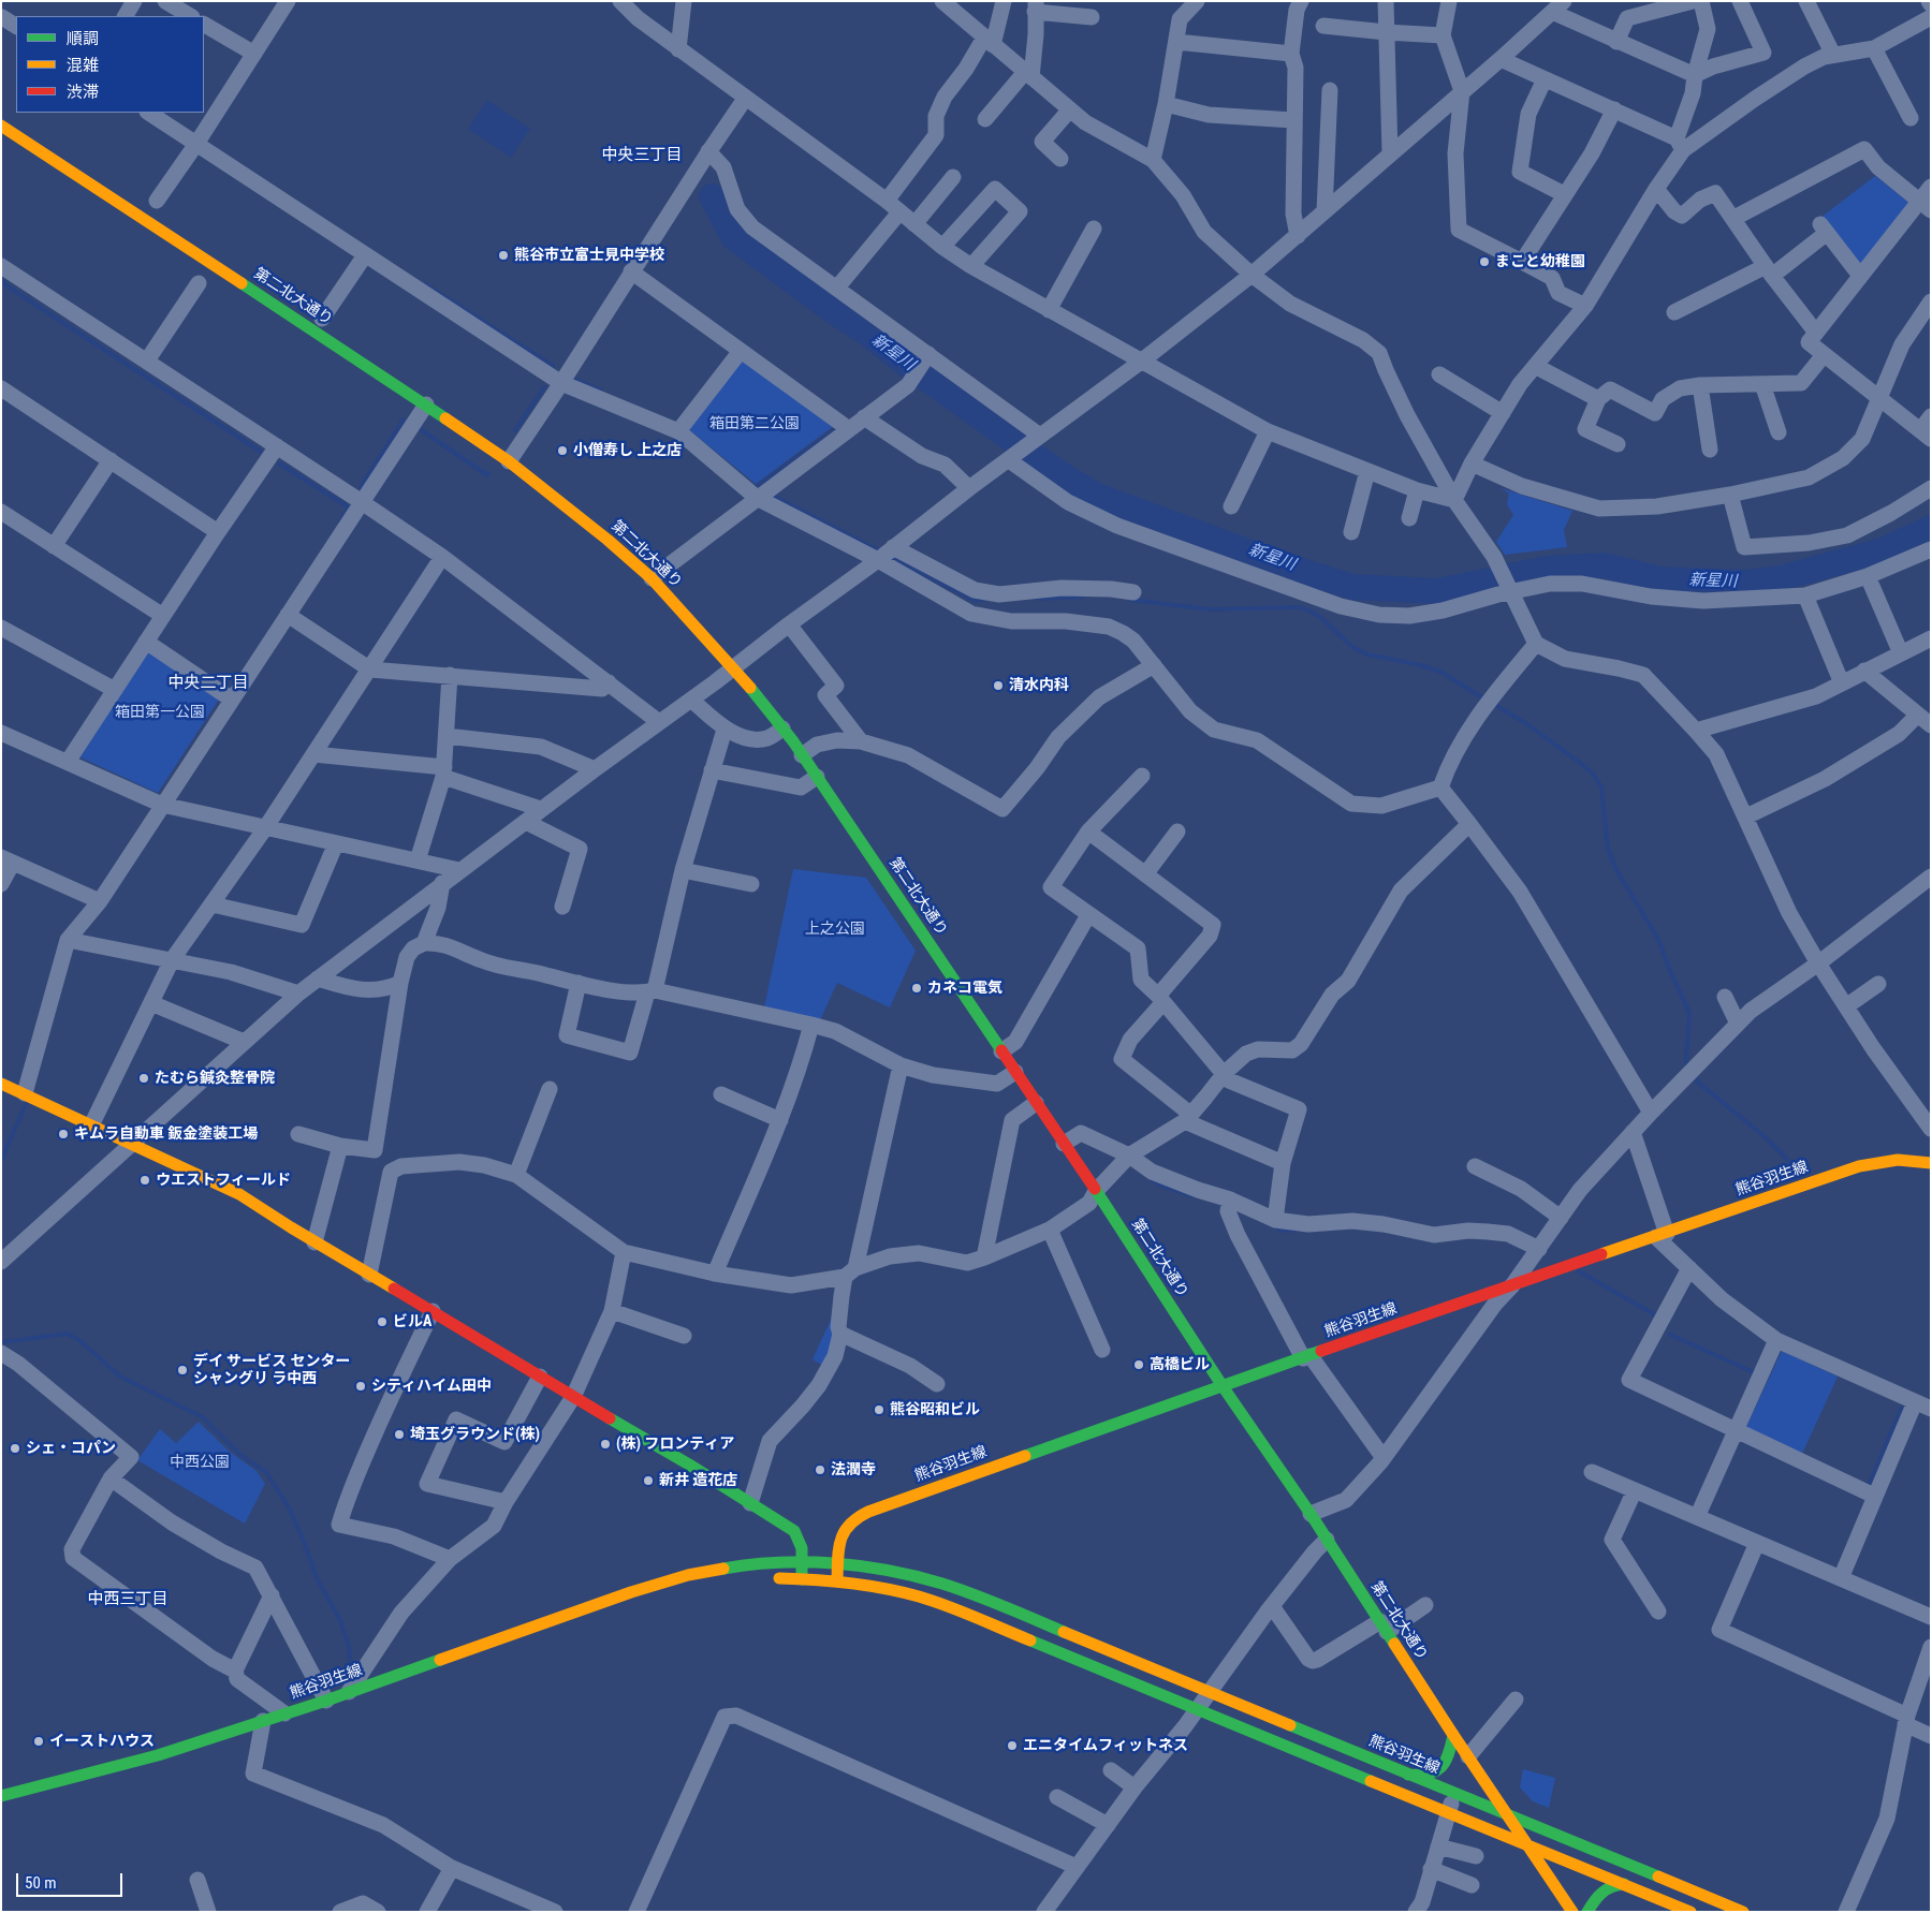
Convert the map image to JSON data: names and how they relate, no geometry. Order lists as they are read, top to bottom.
{
  "streets": {
    "main road": ["第二北大通り", "熊谷羽生線"]
  },
  "crossings": [
    ["第二北大通り", "熊谷羽生線"]
  ],
  "districts": ["中央三丁目", "中央二丁目", "中西三丁目"],
  "water": ["新星川"],
  "parks": [
    "箱田第二公園",
    "箱田第一公園",
    "上之公園",
    "中西公園"
  ],
  "places": [
    "熊谷市立富士見中学校",
    "まこと幼稚園",
    "小僧寿し 上之店",
    "清水内科",
    "カネコ電気",
    "たむら鍼灸整骨院",
    "キムラ自動車 鈑金塗装工場",
    "ウエストフィールド",
    "ビルA",
    "高橋ビル",
    "デイ サービス センター シャングリ ラ中西",
    "シティハイム田中",
    "熊谷昭和ビル",
    "埼玉グラウンド(株)",
    "(株) フロンティア",
    "シェ・コパン",
    "法潤寺",
    "新井 造花店",
    "イーストハウス",
    "エニタイムフィットネス"
  ],
  "legend": ["順調", "混雑", "渋滞"],
  "scale_bar": "50 m"
}
